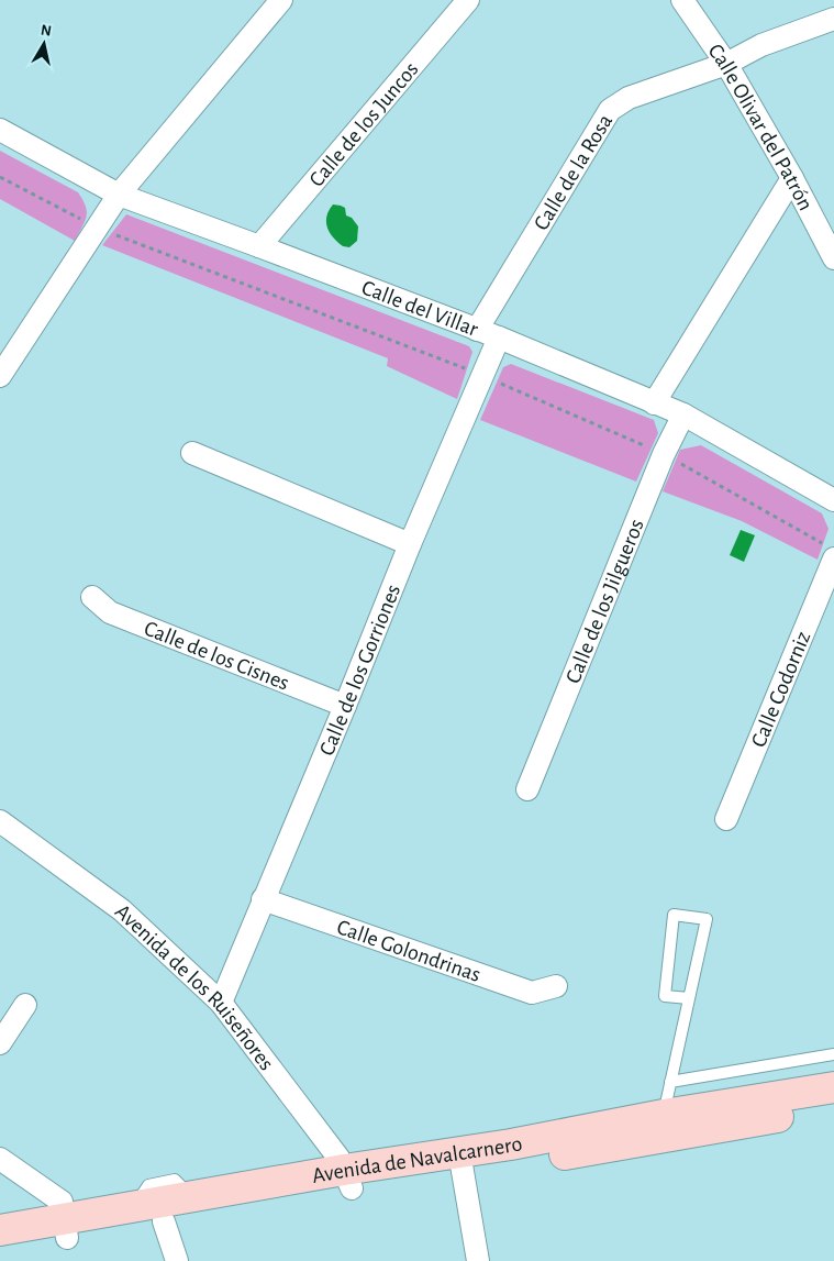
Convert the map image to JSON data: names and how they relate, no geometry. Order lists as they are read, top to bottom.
{
  "streets": {
    "street": [
      "Calle de los Juncos",
      "Calle Olivar del Patrón",
      "Calle de la Rosa",
      "Calle del Villar",
      "Calle de los Jilgueros",
      "Calle de los Cisnes",
      "Calle de los Gorriones",
      "Calle Codorniz",
      "Calle Golondrinas",
      "Avenida de los Ruiseñores",
      "Avenida de Navalcarnero"
    ]
  },
  "crossings": [
    ["Calle de los Juncos", "Calle del Villar"],
    ["Calle Olivar del Patrón", "Calle de la Rosa"],
    ["Calle de la Rosa", "Calle del Villar"],
    ["Calle del Villar", "Calle de los Jilgueros"],
    ["Calle del Villar", "Calle de los Gorriones"],
    ["Calle de los Cisnes", "Calle de los Gorriones"],
    ["Calle de los Gorriones", "Calle Golondrinas"],
    ["Calle de los Gorriones", "Avenida de los Ruiseñores"],
    ["Avenida de los Ruiseñores", "Avenida de Navalcarnero"]
  ],
  "north": "top"
}
